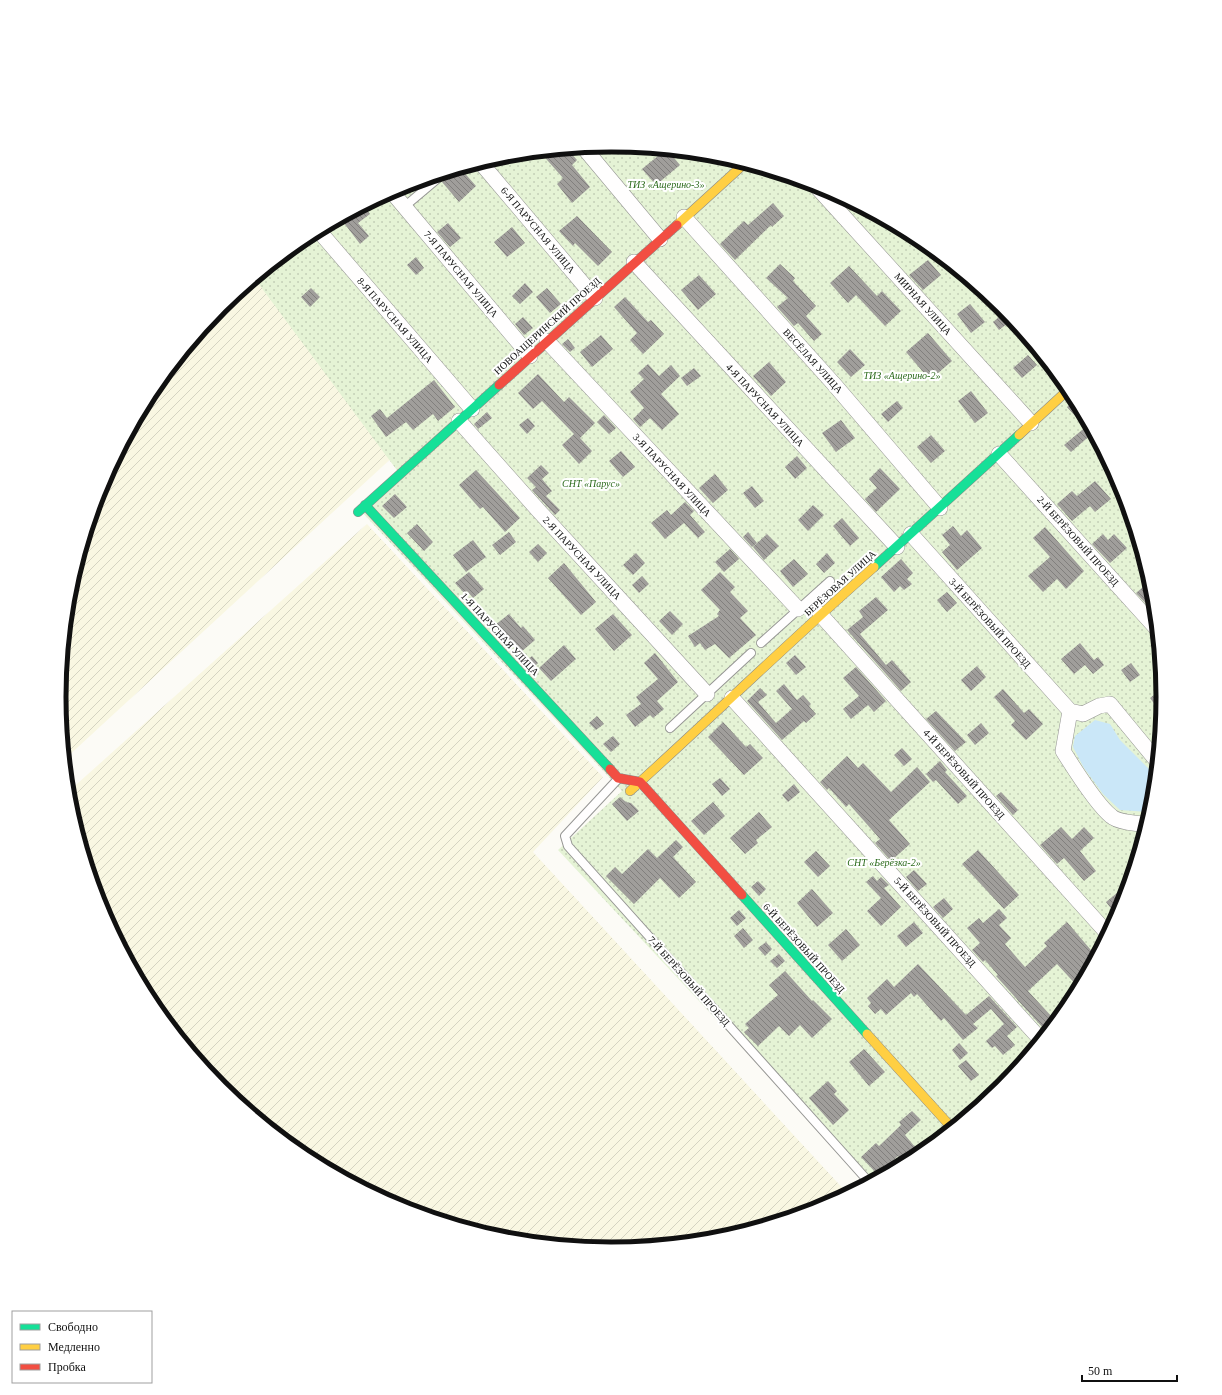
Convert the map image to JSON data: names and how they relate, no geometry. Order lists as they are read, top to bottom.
{
  "streets": {
    "street": [
      "6-Я ПАРУСНАЯ УЛИЦА",
      "7-Я ПАРУСНАЯ УЛИЦА",
      "МИРНАЯ УЛИЦА",
      "8-Я ПАРУСНАЯ УЛИЦА",
      "НОВОАЩЕРИНСКИЙ ПРОЕЗД",
      "ВЕСЁЛАЯ УЛИЦА",
      "4-Я ПАРУСНАЯ УЛИЦА",
      "3-Я ПАРУСНАЯ УЛИЦА",
      "2-Й БЕРЁЗОВЫЙ ПРОЕЗД",
      "2-Я ПАРУСНАЯ УЛИЦА",
      "БЕРЁЗОВАЯ УЛИЦА",
      "3-Й БЕРЁЗОВЫЙ ПРОЕЗД",
      "1-Я ПАРУСНАЯ УЛИЦА",
      "4-Й БЕРЁЗОВЫЙ ПРОЕЗД",
      "5-Й БЕРЁЗОВЫЙ ПРОЕЗД",
      "6-Й БЕРЁЗОВЫЙ ПРОЕЗД"
    ],
    "lane": ["7-Й БЕРЁЗОВЫЙ ПРОЕЗД"]
  },
  "crossings": [
    ["6-Я ПАРУСНАЯ УЛИЦА", "НОВОАЩЕРИНСКИЙ ПРОЕЗД"],
    ["7-Я ПАРУСНАЯ УЛИЦА", "НОВОАЩЕРИНСКИЙ ПРОЕЗД"],
    ["МИРНАЯ УЛИЦА", "БЕРЁЗОВАЯ УЛИЦА"],
    ["8-Я ПАРУСНАЯ УЛИЦА", "НОВОАЩЕРИНСКИЙ ПРОЕЗД"],
    ["НОВОАЩЕРИНСКИЙ ПРОЕЗД", "ВЕСЁЛАЯ УЛИЦА"],
    ["НОВОАЩЕРИНСКИЙ ПРОЕЗД", "4-Я ПАРУСНАЯ УЛИЦА"],
    ["НОВОАЩЕРИНСКИЙ ПРОЕЗД", "3-Я ПАРУСНАЯ УЛИЦА"],
    ["НОВОАЩЕРИНСКИЙ ПРОЕЗД", "2-Я ПАРУСНАЯ УЛИЦА"],
    ["НОВОАЩЕРИНСКИЙ ПРОЕЗД", "1-Я ПАРУСНАЯ УЛИЦА"],
    ["ВЕСЁЛАЯ УЛИЦА", "БЕРЁЗОВАЯ УЛИЦА"],
    ["4-Я ПАРУСНАЯ УЛИЦА", "БЕРЁЗОВАЯ УЛИЦА"],
    ["2-Й БЕРЁЗОВЫЙ ПРОЕЗД", "БЕРЁЗОВАЯ УЛИЦА"],
    ["БЕРЁЗОВАЯ УЛИЦА", "3-Й БЕРЁЗОВЫЙ ПРОЕЗД"],
    ["БЕРЁЗОВАЯ УЛИЦА", "4-Й БЕРЁЗОВЫЙ ПРОЕЗД"],
    ["БЕРЁЗОВАЯ УЛИЦА", "5-Й БЕРЁЗОВЫЙ ПРОЕЗД"],
    ["БЕРЁЗОВАЯ УЛИЦА", "6-Й БЕРЁЗОВЫЙ ПРОЕЗД"],
    ["1-Я ПАРУСНАЯ УЛИЦА", "7-Й БЕРЁЗОВЫЙ ПРОЕЗД"]
  ],
  "parks": [
    "ТИЗ «Ащерино-3»",
    "ТИЗ «Ащерино-2»",
    "СНТ «Парус»",
    "СНТ «Берёзка-2»"
  ],
  "legend": ["Свободно", "Медленно", "Пробка"],
  "scale_bar": "50 m"
}
